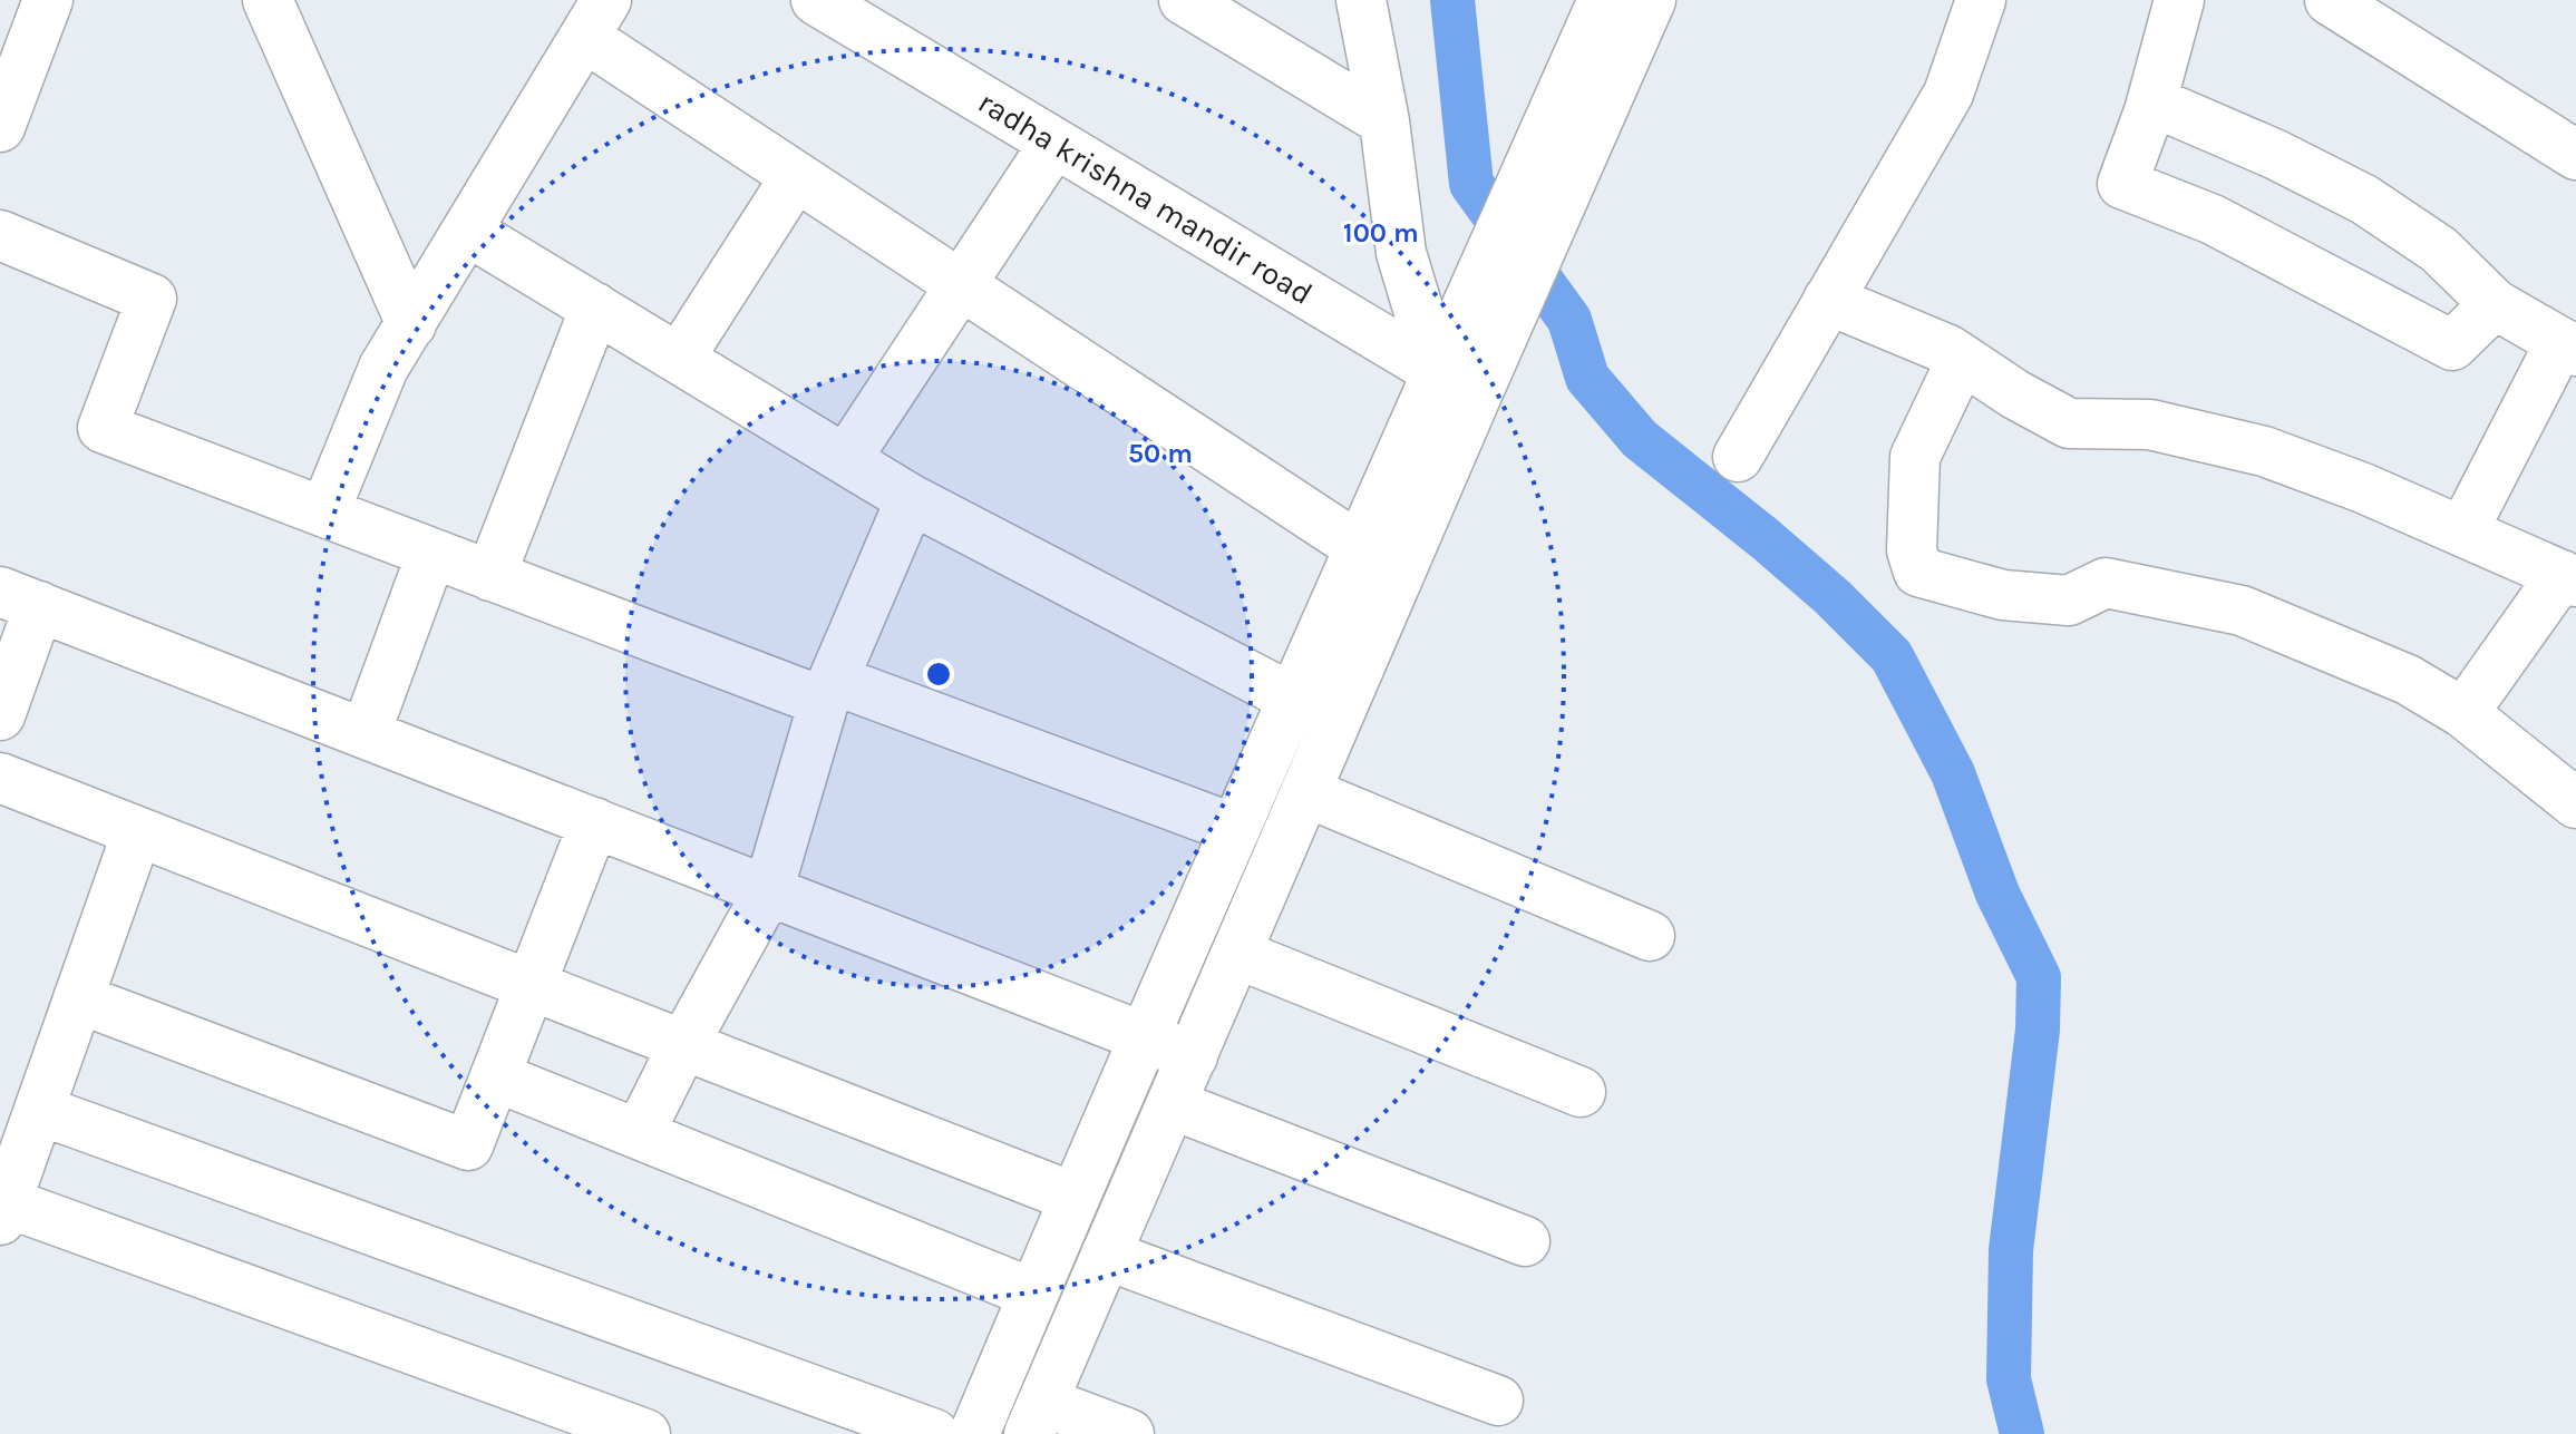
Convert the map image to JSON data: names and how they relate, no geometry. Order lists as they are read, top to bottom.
{
  "streets": {
    "street": ["radha krishna mandir road"]
  },
  "rings": ["100 m", "50 m"]
}
